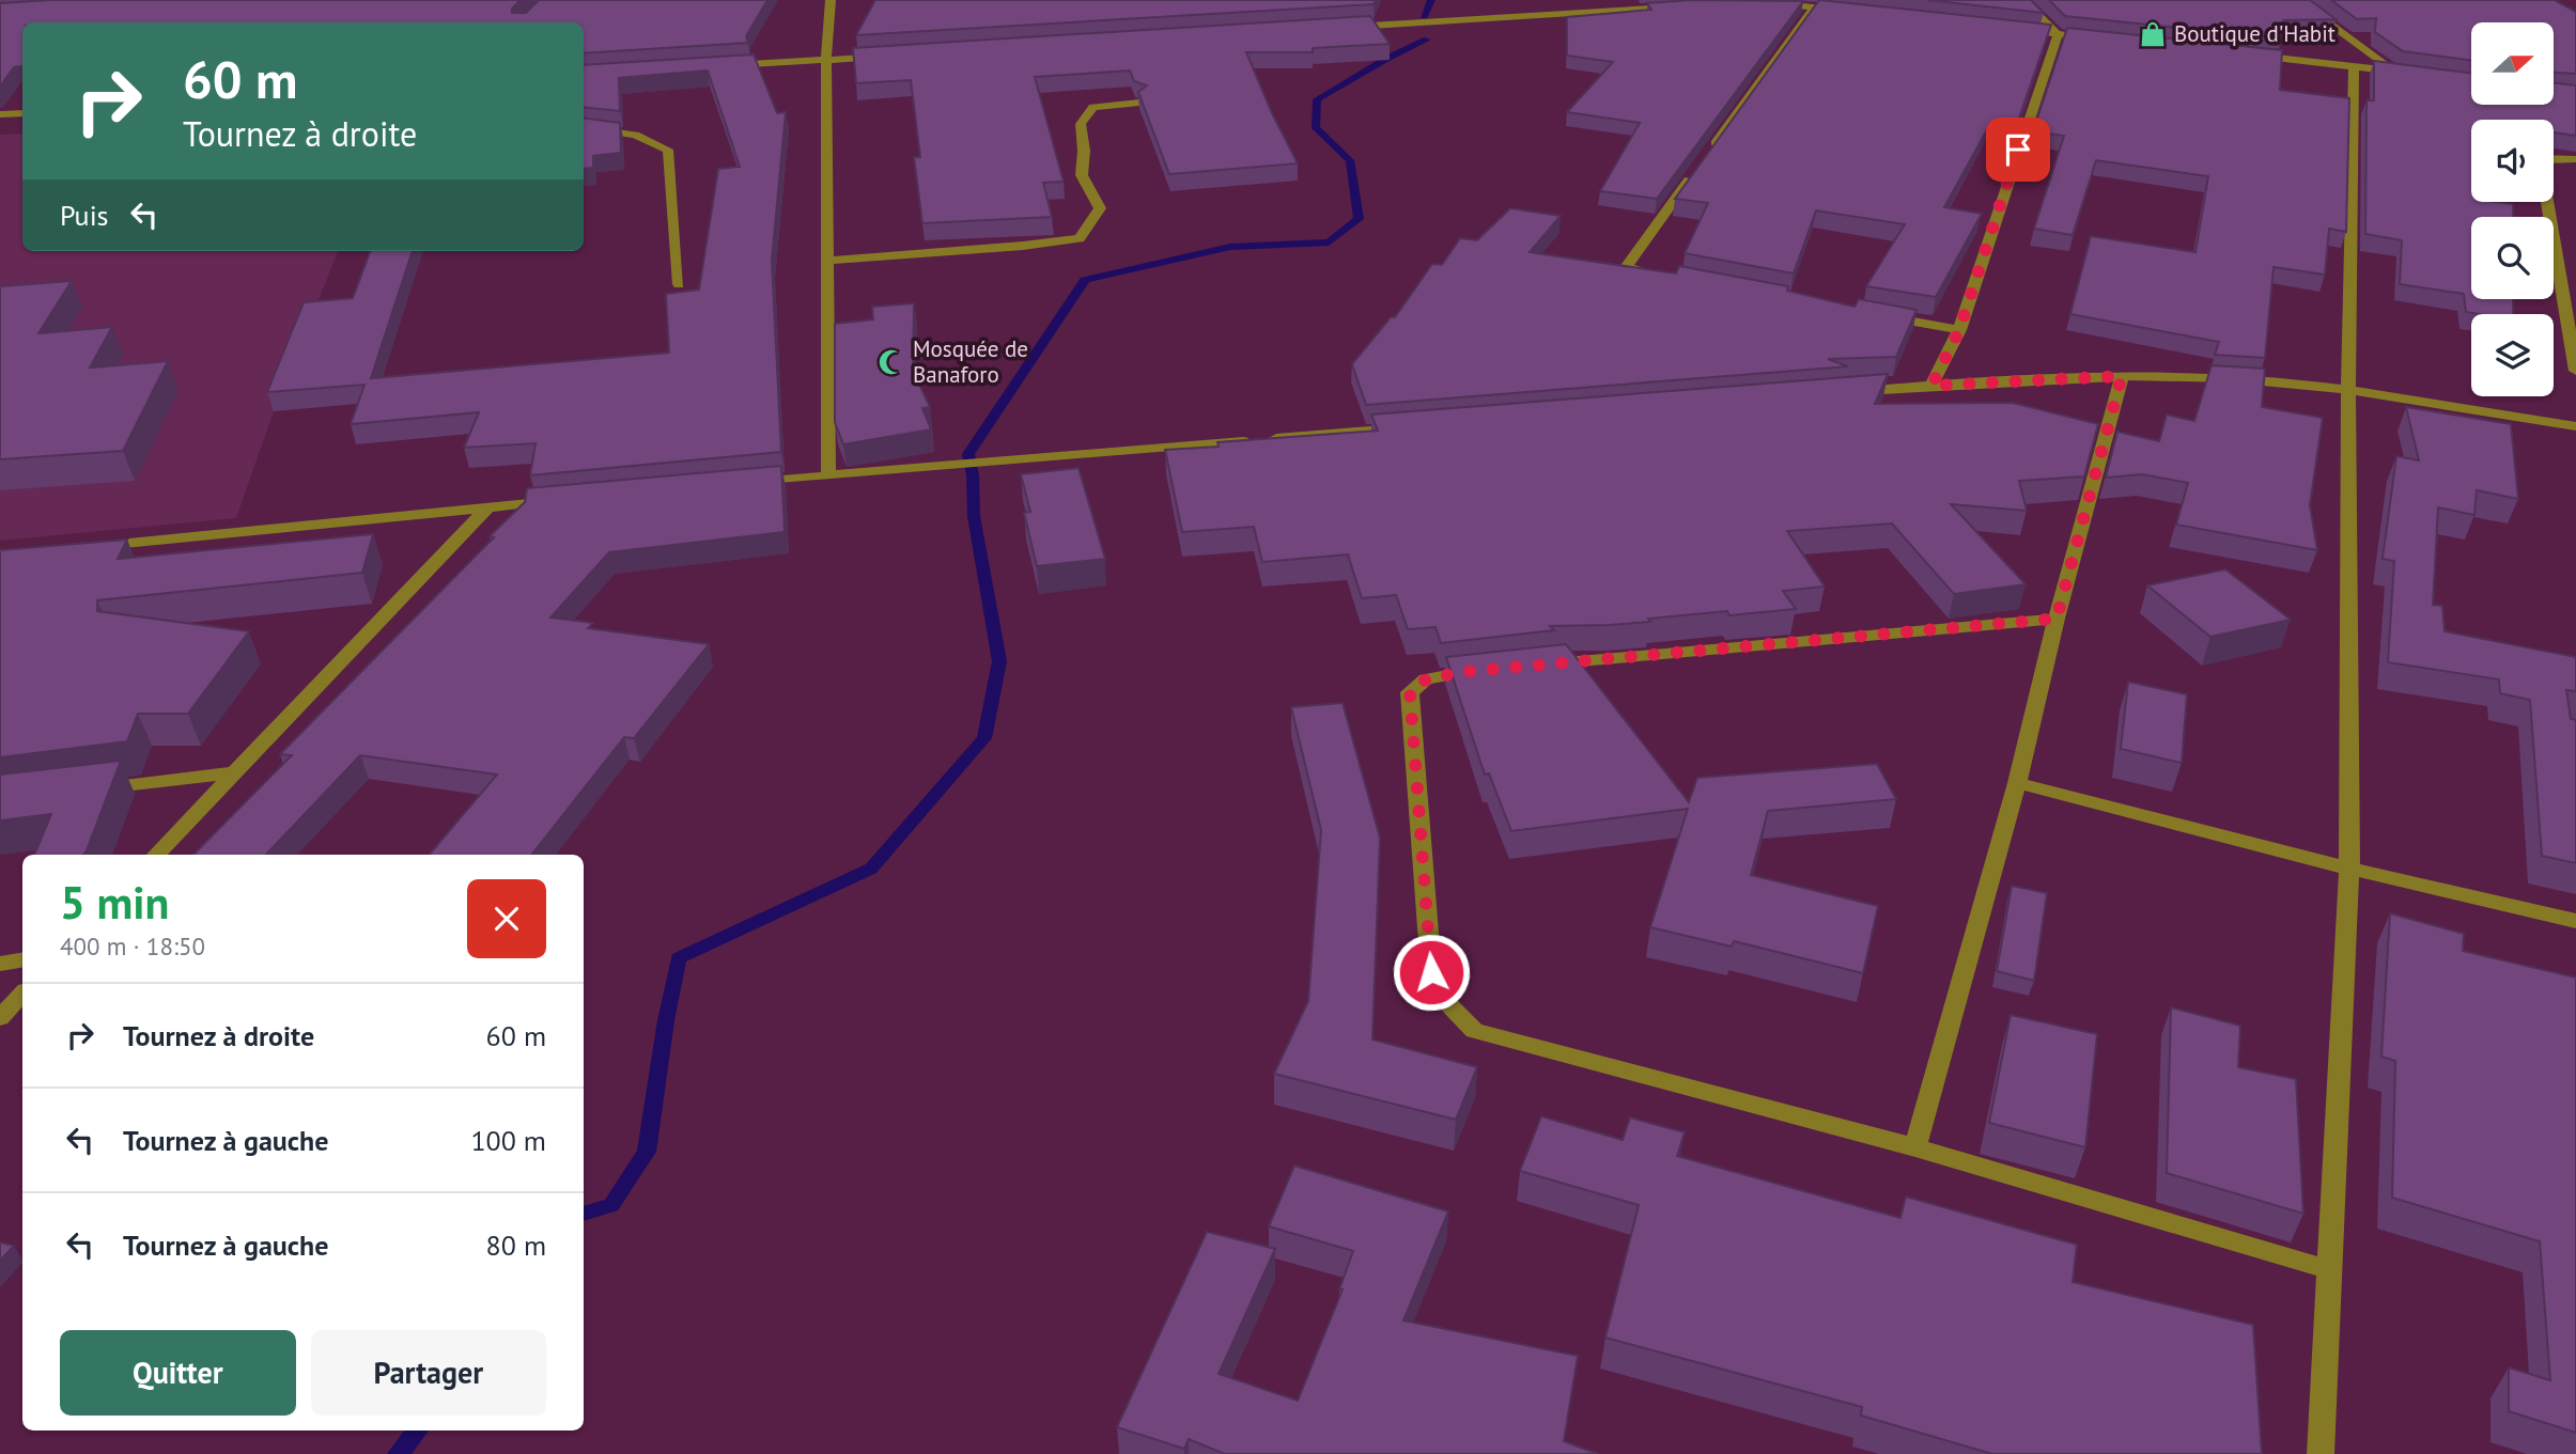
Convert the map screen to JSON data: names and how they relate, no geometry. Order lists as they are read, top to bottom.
{
  "places": {
    "shop": ["Boutique d'Habit"],
    "mosque": ["Mosquée de Banaforo"]
  },
  "north": "right",
  "page": {
    "turn": ["60 m", "Tournez à droite"],
    "then": "Puis",
    "heading": ["5 min", "400 m · 18:50"],
    "list": [
      {
        "name": "Tournez à droite",
        "value": "60 m"
      },
      {
        "name": "Tournez à gauche",
        "value": "100 m"
      },
      {
        "name": "Tournez à gauche",
        "value": "80 m"
      }
    ],
    "buttons": ["Quitter", "Partager"]
  }
}
